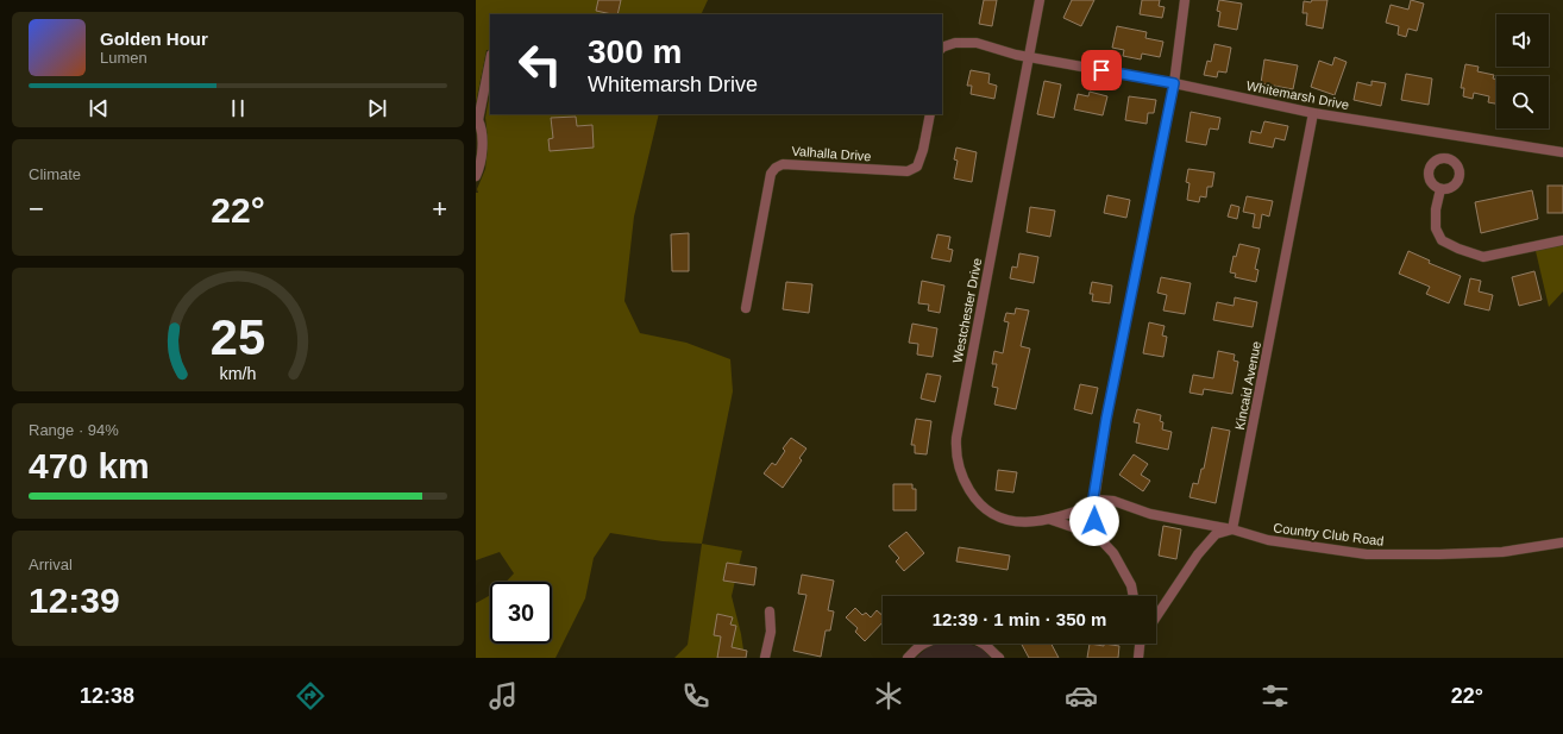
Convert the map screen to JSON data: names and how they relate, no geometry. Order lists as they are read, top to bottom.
{
  "streets": {
    "street": [
      "Whitemarsh Drive",
      "Valhalla Drive",
      "Westchester Drive",
      "Kincaid Avenue",
      "Country Club Road"
    ]
  },
  "crossings": [
    ["Whitemarsh Drive", "Westchester Drive"],
    ["Whitemarsh Drive", "Kincaid Avenue"],
    ["Westchester Drive", "Country Club Road"],
    ["Kincaid Avenue", "Country Club Road"]
  ],
  "page": {
    "turn": ["300 m", "Whitemarsh Drive"],
    "song": ["Golden Hour", "Lumen"],
    "tile": [
      "Climate",
      ["Range · 94%", "470 km"],
      ["Arrival", "12:39"]
    ],
    "heat": ["−", "22°", "+"],
    "limit": "30",
    "trip": "12:39 · 1 min · 350 m",
    "tabs": ["12:38", "22°"],
    "gauge": ["25", "km/h"]
  }
}
